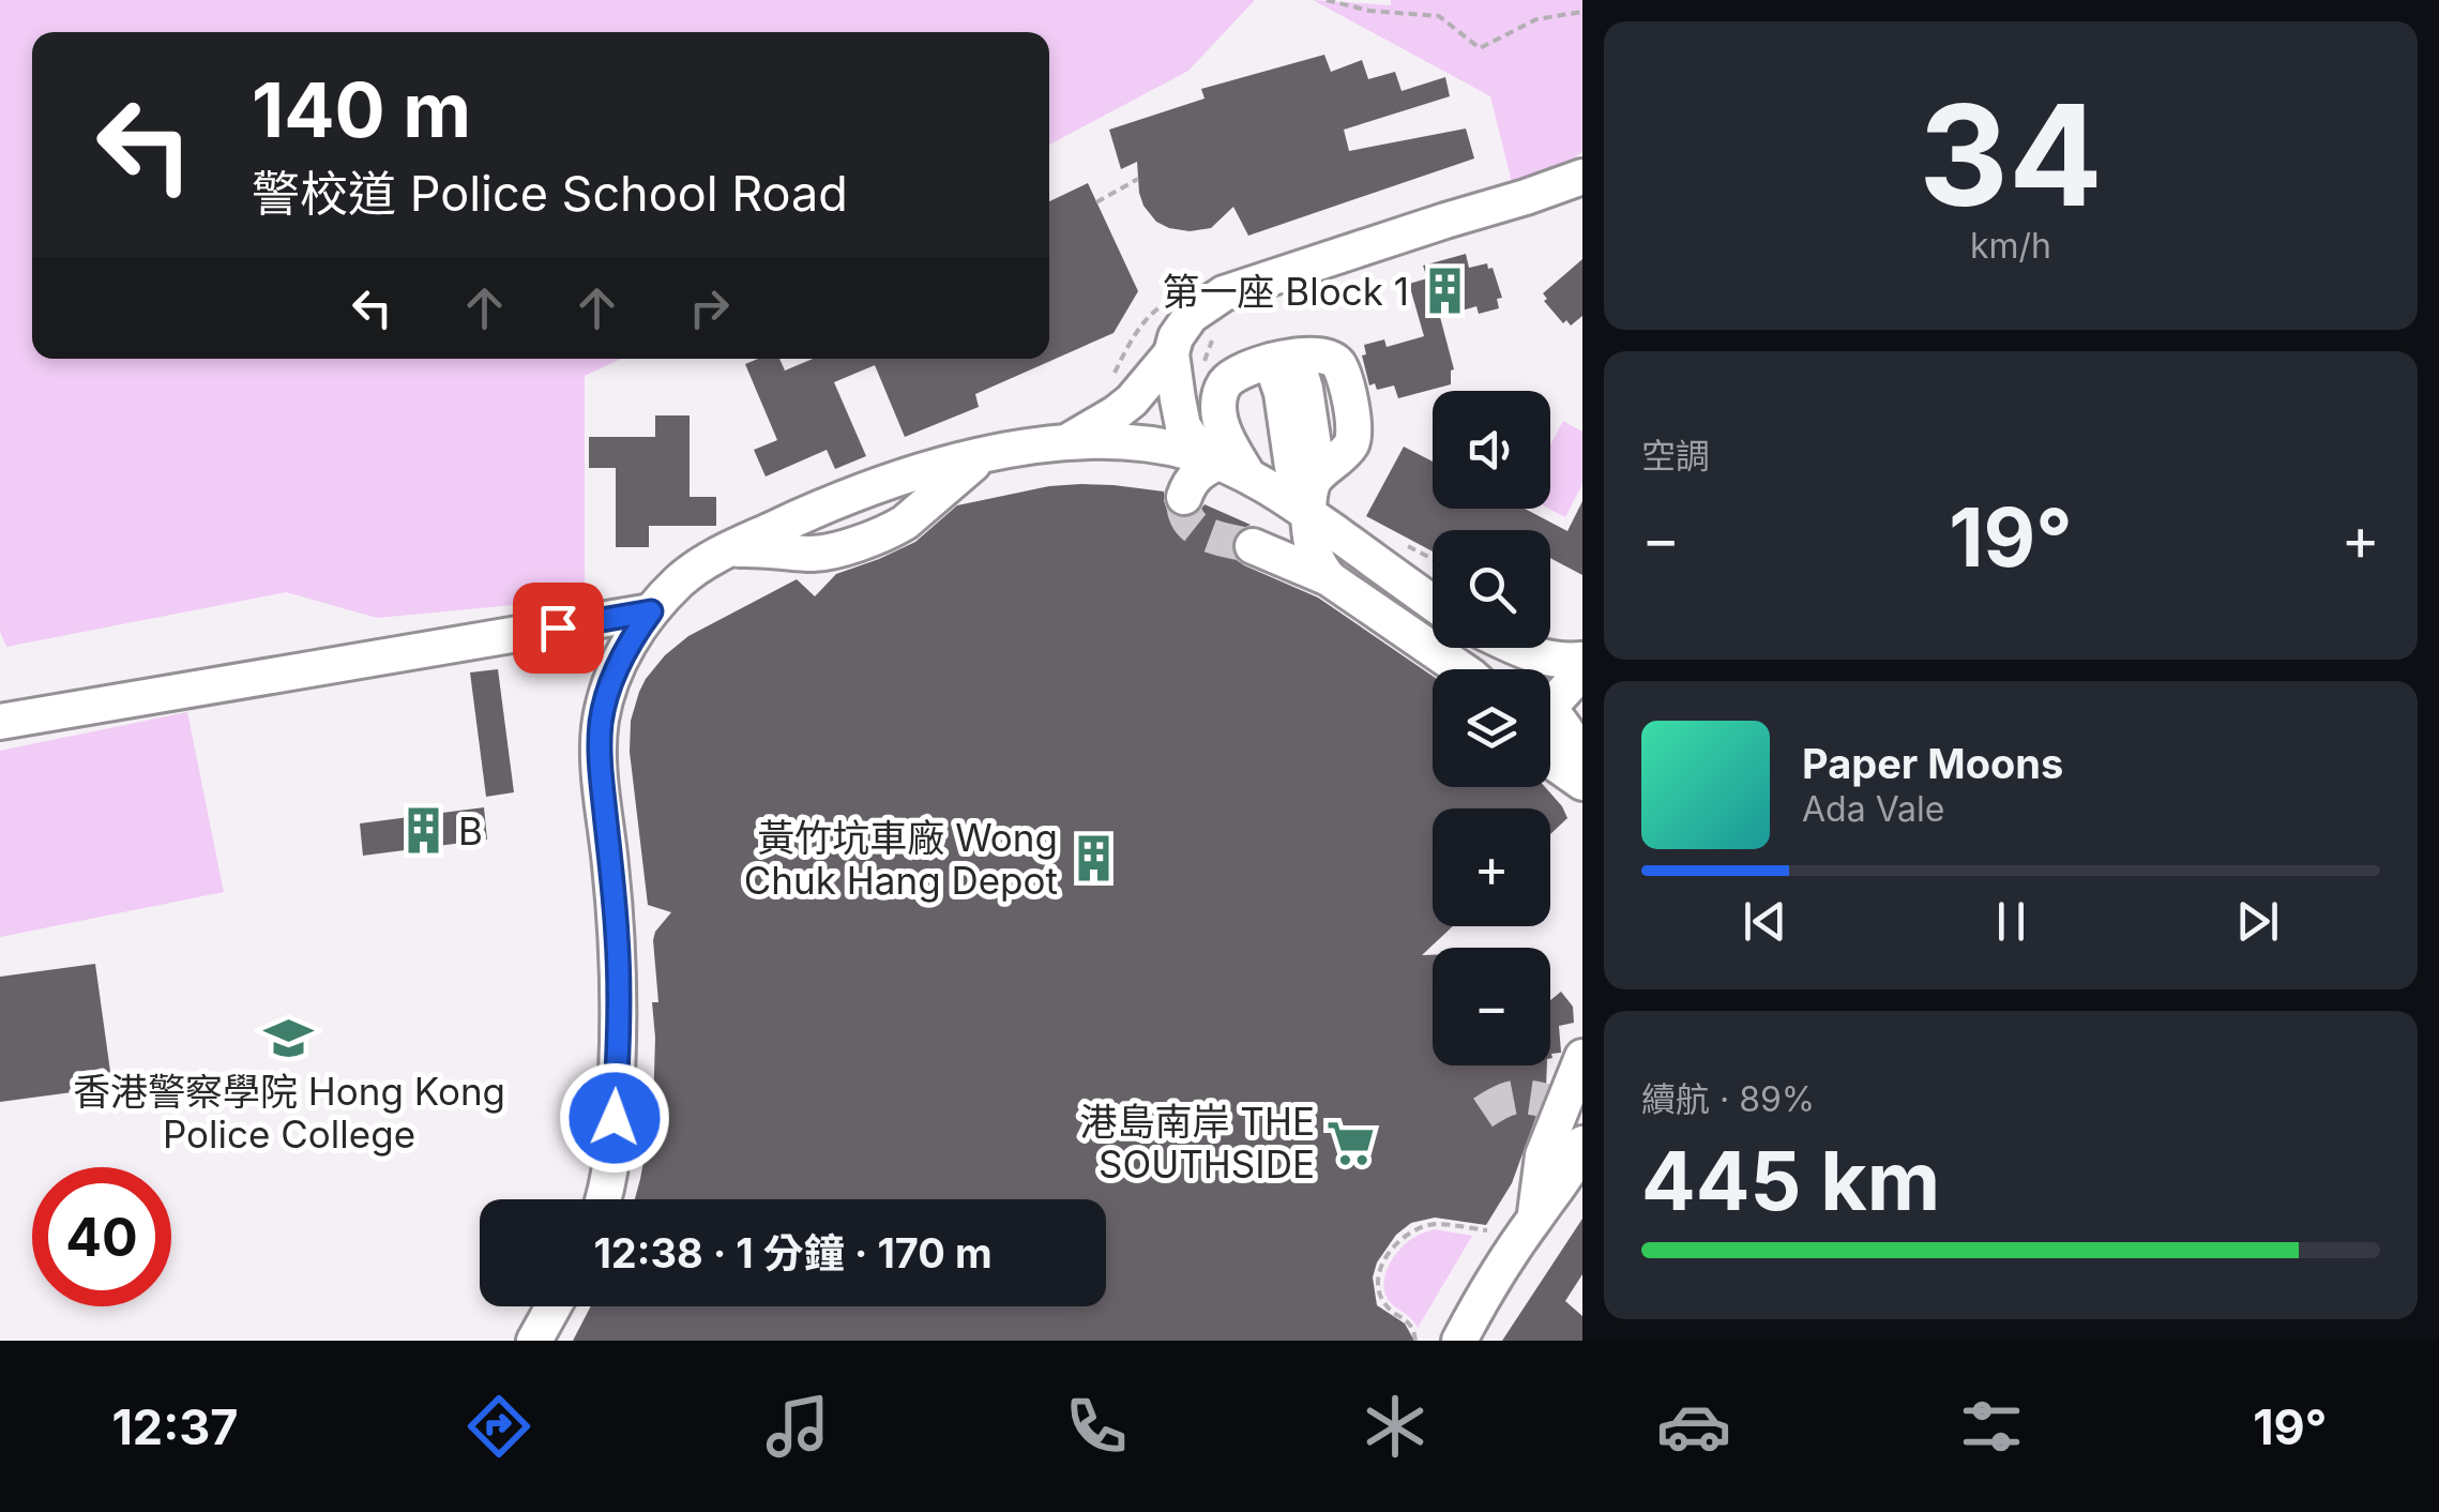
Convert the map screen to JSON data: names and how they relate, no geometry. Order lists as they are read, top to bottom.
{
  "places": {
    "building": ["第一座 Block 1", "B", "黃竹坑車廠 Wong Chuk Hang Depot"],
    "school or university": ["香港警察學院 Hong Kong Police College"],
    "supermarket": ["港島南岸 THE SOUTHSIDE"]
  },
  "page": {
    "tile": [
      ["34", "km/h"],
      "空調",
      ["續航 · 89%", "445 km"]
    ],
    "turn": ["140 m", "警校道 Police School Road"],
    "map_buttons": ["+", "−"],
    "heat": ["−", "19°", "+"],
    "song": ["Paper Moons", "Ada Vale"],
    "limit": "40",
    "trip": "12:38 · 1 分鐘 · 170 m",
    "tabs": ["12:37", "19°"]
  }
}
